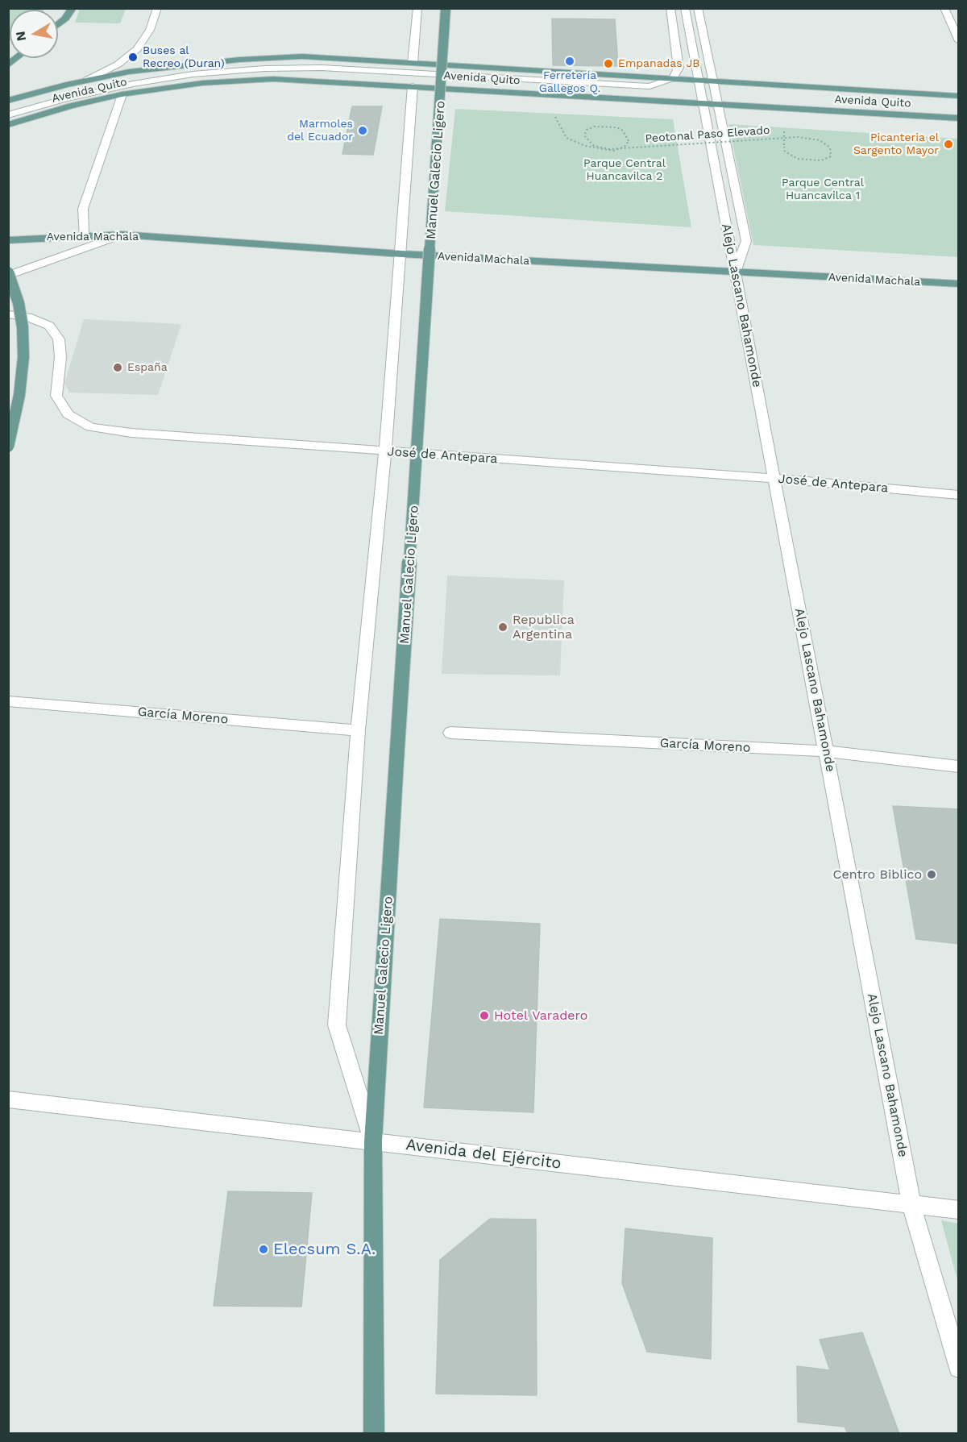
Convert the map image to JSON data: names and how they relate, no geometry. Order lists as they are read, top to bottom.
{
  "streets": {
    "main road": ["Avenida Quito", "Manuel Galecio Ligero", "Avenida Machala"],
    "street": [
      "Alejo Lascano Bahamonde",
      "José de Antepara",
      "García Moreno",
      "Avenida del Ejército"
    ],
    "path": ["Peotonal Paso Elevado"]
  },
  "crossings": [
    ["Avenida Quito", "Peotonal Paso Elevado"],
    ["Avenida Quito", "Manuel Galecio Ligero"],
    ["Avenida Quito", "Alejo Lascano Bahamonde"],
    ["Manuel Galecio Ligero", "Avenida Machala"],
    ["Manuel Galecio Ligero", "José de Antepara"],
    ["Manuel Galecio Ligero", "García Moreno"],
    ["Manuel Galecio Ligero", "Avenida del Ejército"],
    ["Avenida Machala", "Alejo Lascano Bahamonde"],
    ["Alejo Lascano Bahamonde", "José de Antepara"],
    ["Alejo Lascano Bahamonde", "García Moreno"],
    ["Alejo Lascano Bahamonde", "Avenida del Ejército"]
  ],
  "parks": ["Parque Central Huancavilca 2", "Parque Central Huancavilca 1"],
  "places": [
    "Buses al Recreo (Duran)",
    "Ferretería Gallegos Q.",
    "Empanadas JB",
    "Marmoles del Ecuador",
    "Picanteria el Sargento Mayor",
    "España",
    "Republica Argentina",
    "Centro Biblico",
    "Hotel Varadero",
    "Elecsum S.A."
  ],
  "north": "left"
}
